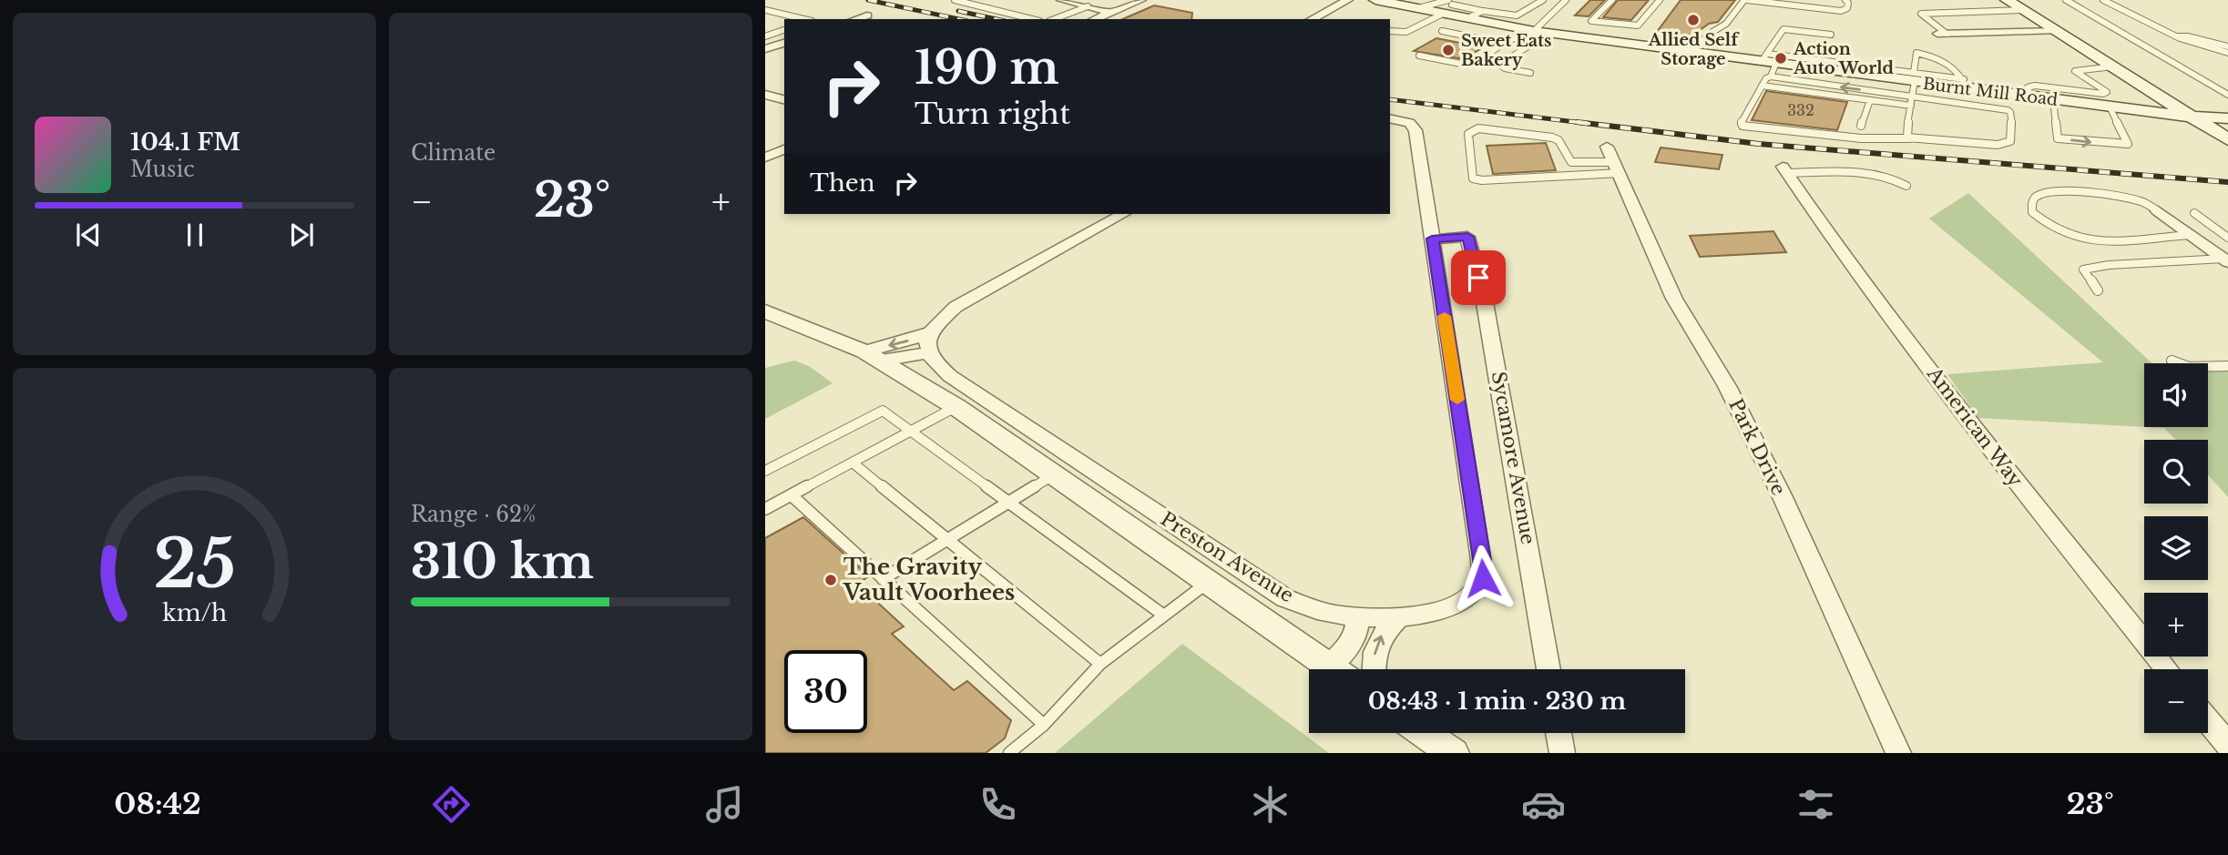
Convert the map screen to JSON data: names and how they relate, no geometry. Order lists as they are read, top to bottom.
{
  "streets": {
    "main road": ["Burnt Mill Road"],
    "street": [
      "American Way",
      "Park Drive",
      "Sycamore Avenue",
      "Preston Avenue"
    ]
  },
  "crossings": [
    ["Sycamore Avenue", "Preston Avenue"]
  ],
  "places": [
    "Allied Self Storage",
    "Sweet Eats Bakery",
    "Action Auto World",
    "The Gravity Vault Voorhees"
  ],
  "house_numbers": ["332"],
  "page": {
    "tile": [
      "Climate",
      ["Range · 62%", "310 km"]
    ],
    "turn": ["190 m", "Turn right"],
    "song": ["104.1 FM", "Music"],
    "then": "Then",
    "heat": ["−", "23°", "+"],
    "map_buttons": ["+", "−"],
    "limit": "30",
    "trip": "08:43 · 1 min · 230 m",
    "tabs": ["08:42", "23°"],
    "gauge": ["25", "km/h"]
  }
}
